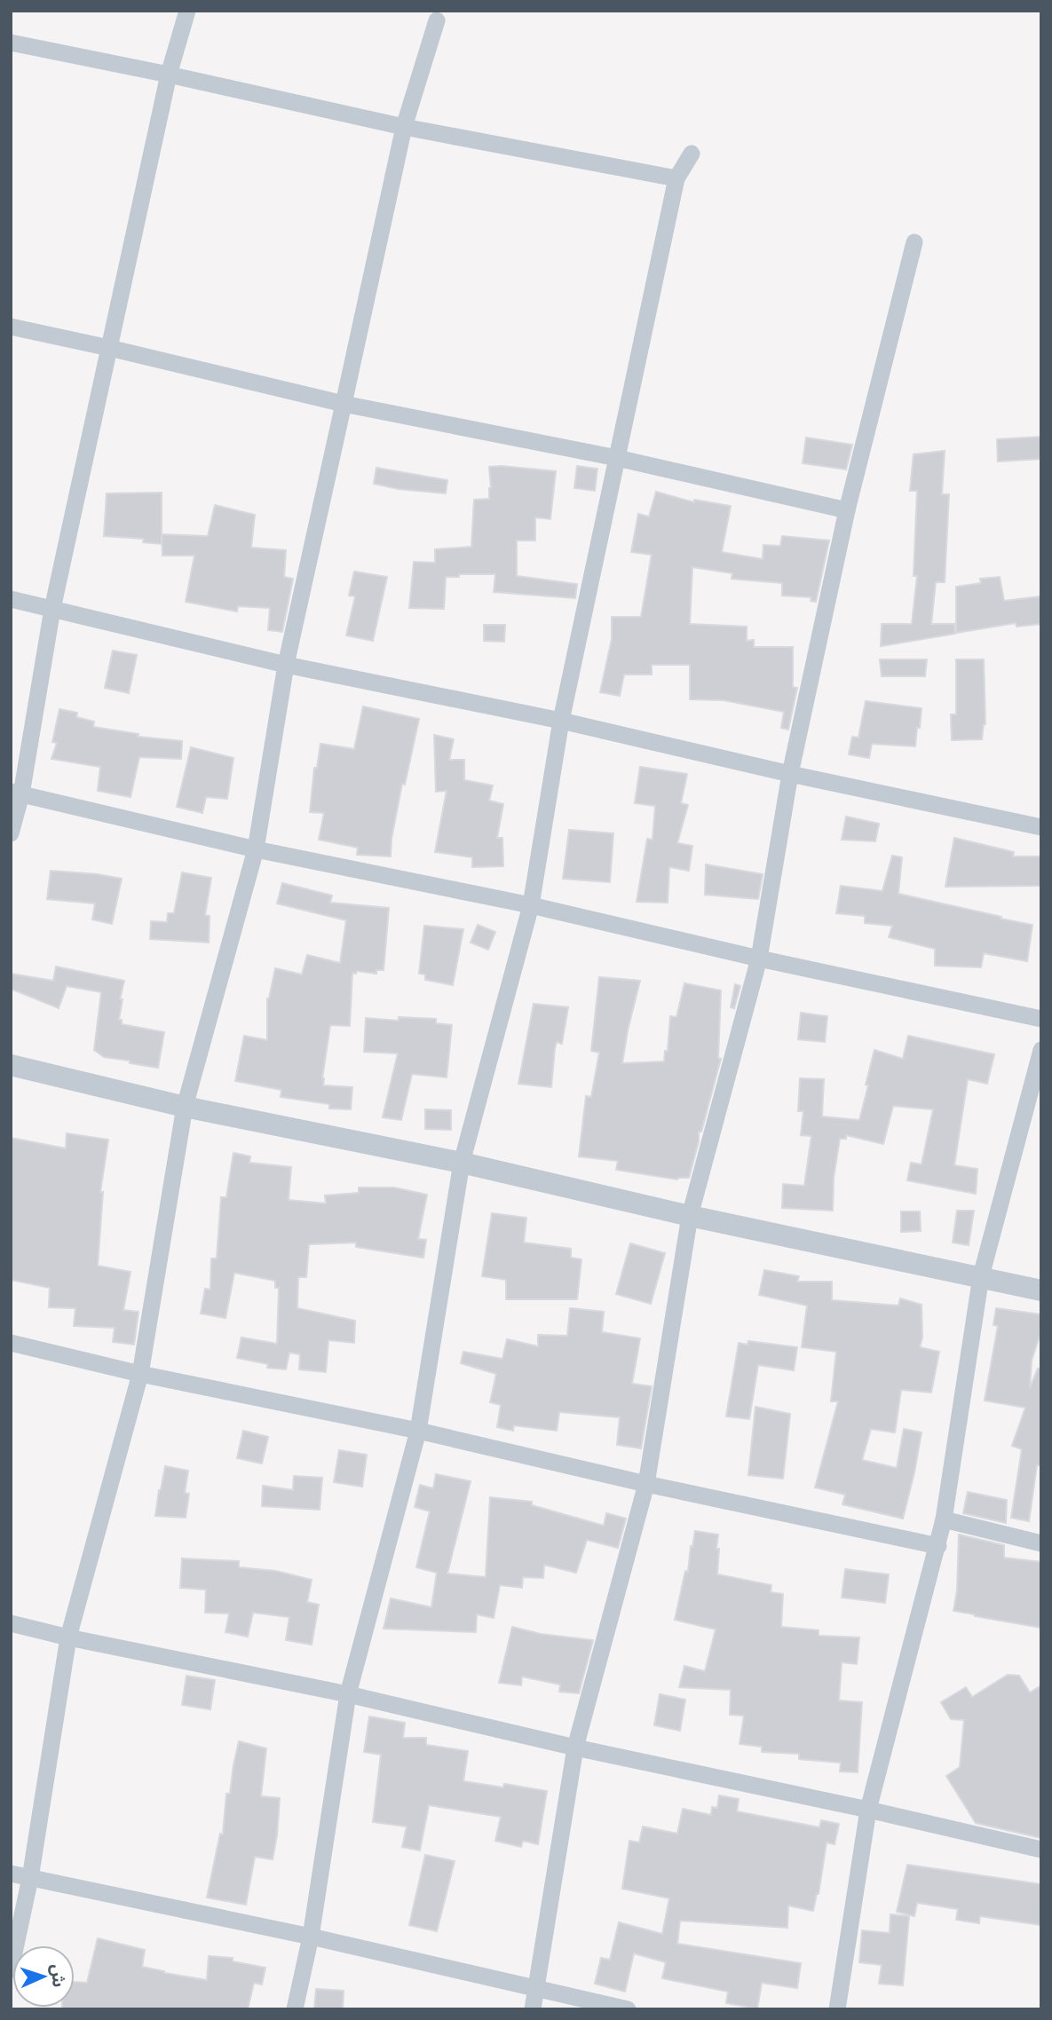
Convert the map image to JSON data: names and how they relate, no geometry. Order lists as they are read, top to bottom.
{
  "north": "right"
}
